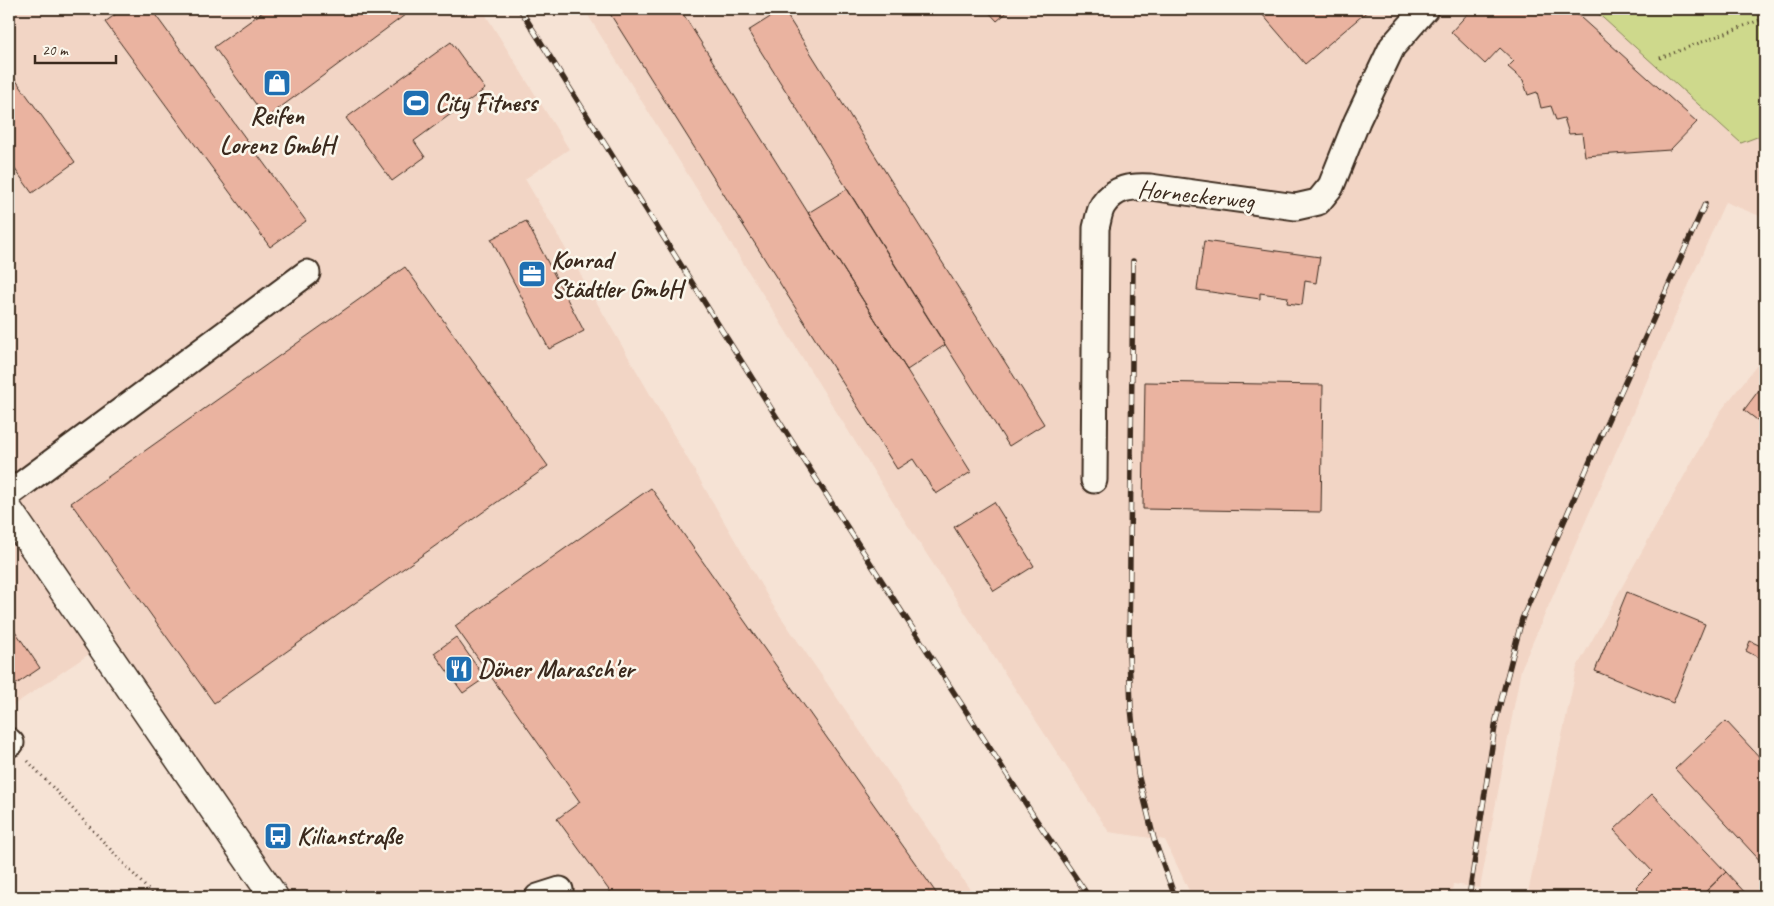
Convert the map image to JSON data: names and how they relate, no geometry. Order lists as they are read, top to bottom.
{
  "streets": {
    "street": ["Horneckerweg"]
  },
  "places": {
    "shop": ["Reifen Lorenz GmbH"],
    "sports": ["City Fitness"],
    "office": ["Konrad Städtler GmbH"],
    "restaurant": ["Döner Marasch'er"],
    "bus stop": ["Kilianstraße"]
  },
  "scale_bar": "20 m"
}
